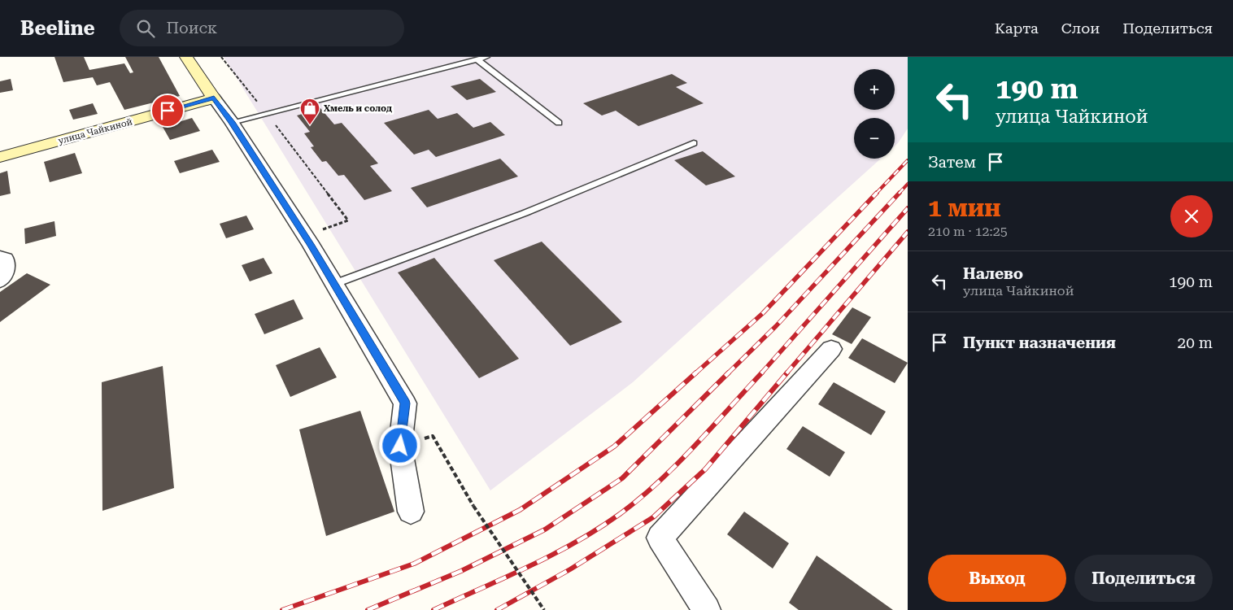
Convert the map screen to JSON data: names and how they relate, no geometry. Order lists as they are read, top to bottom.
{
  "streets": {
    "street": ["улица Чайкиной"]
  },
  "places": {
    "shop": ["Хмель и солод"]
  },
  "page": {
    "header": "Beeline",
    "search": "Поиск",
    "nav": ["Карта", "Слои", "Поделиться"],
    "turn": ["190 m", "улица Чайкиной"],
    "map_buttons": ["+", "−"],
    "then": "Затем",
    "heading": ["1 мин", "210 m · 12:25"],
    "list": [
      {
        "name": "Налево",
        "note": "улица Чайкиной",
        "value": "190 m"
      },
      {
        "name": "Пункт назначения",
        "value": "20 m"
      }
    ],
    "buttons": ["Выход", "Поделиться"]
  }
}
